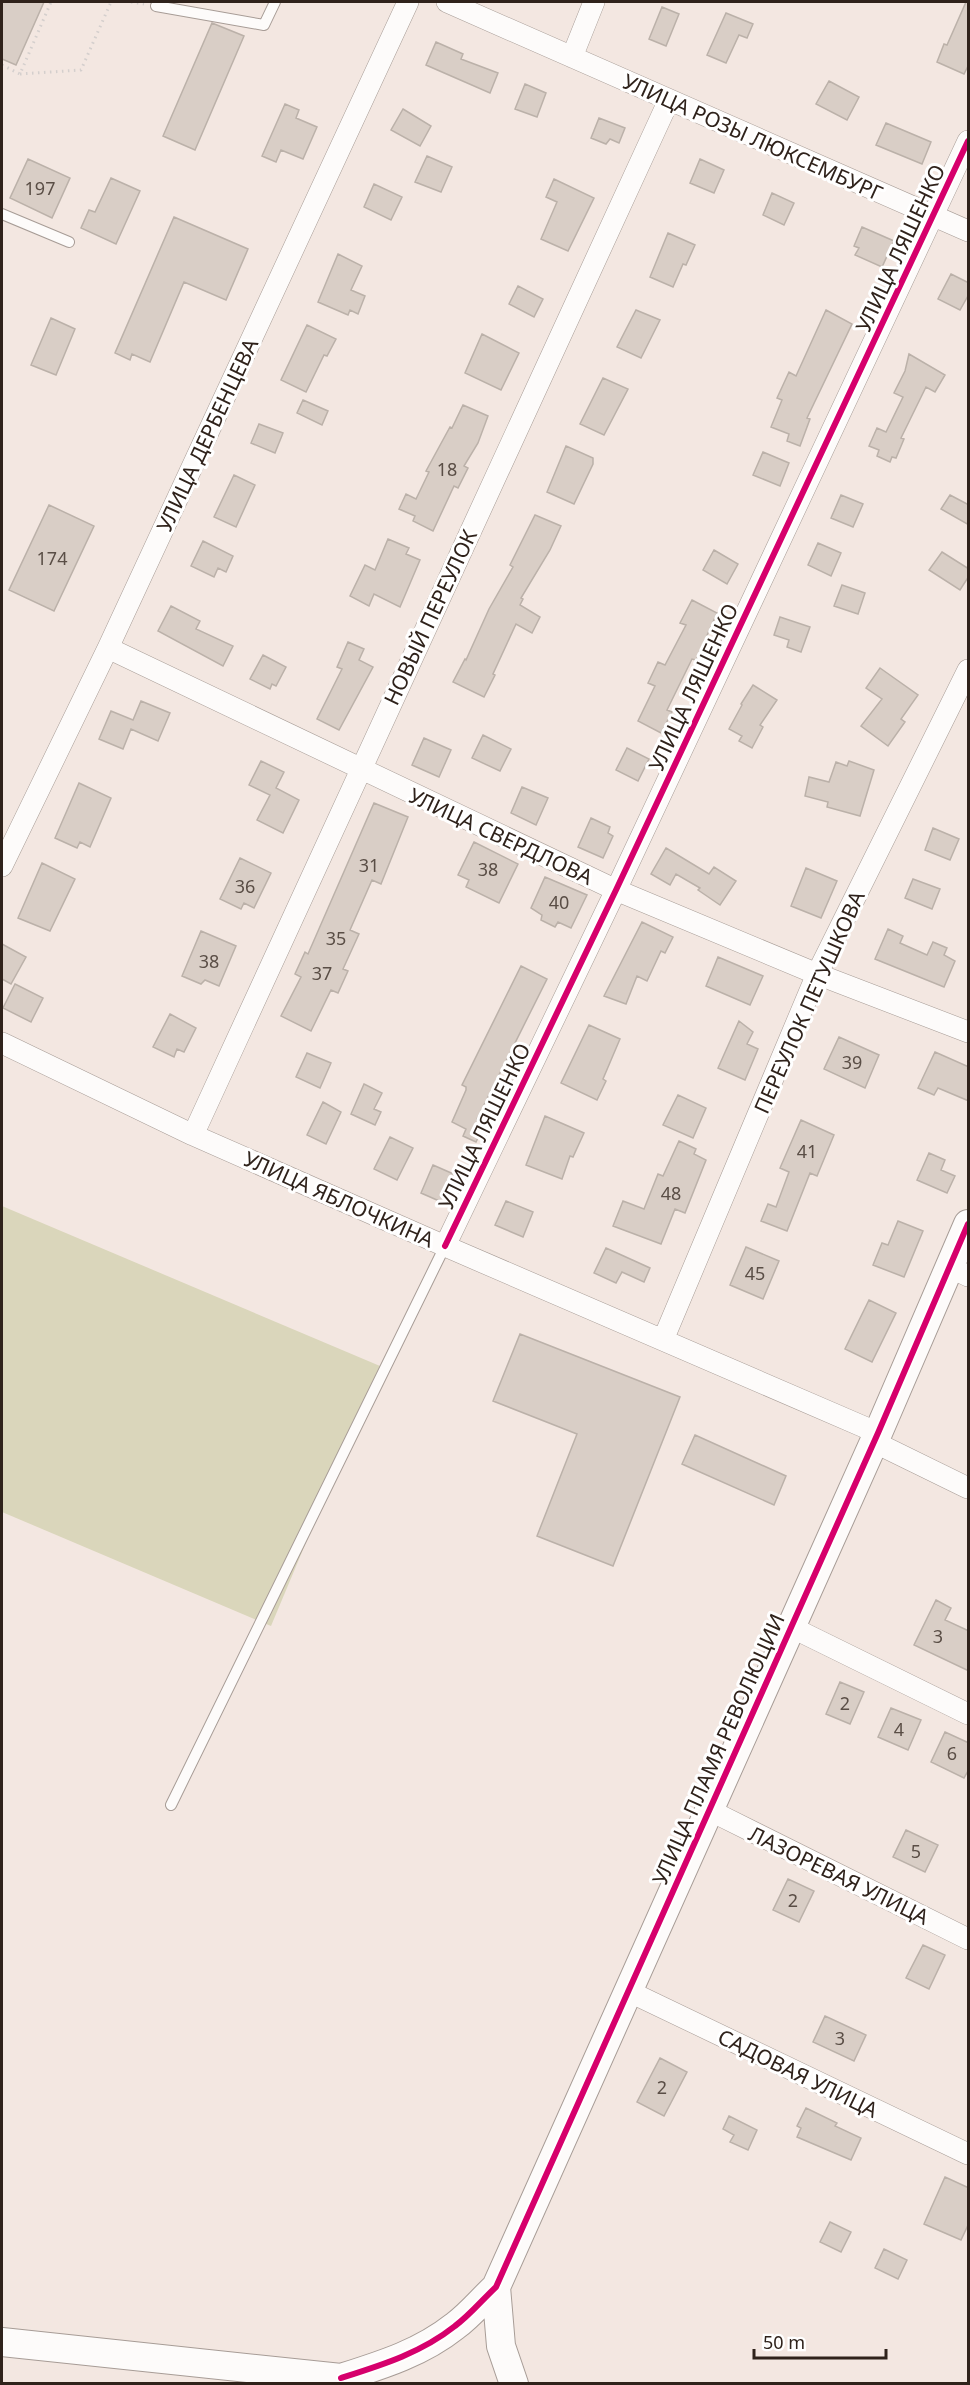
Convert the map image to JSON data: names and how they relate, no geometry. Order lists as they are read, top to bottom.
{
  "streets": {
    "street": [
      "УЛИЦА РОЗЫ ЛЮКСЕМБУРГ",
      "УЛИЦА ЛЯШЕНКО",
      "УЛИЦА ДЕРБЕНЦЕВА",
      "НОВЫЙ ПЕРЕУЛОК",
      "УЛИЦА СВЕРДЛОВА",
      "ПЕРЕУЛОК ПЕТУШКОВА",
      "УЛИЦА ЯБЛОЧКИНА",
      "УЛИЦА ПЛАМЯ РЕВОЛЮЦИИ",
      "ЛАЗОРЕВАЯ УЛИЦА",
      "САДОВАЯ УЛИЦА"
    ]
  },
  "crossings": [
    ["УЛИЦА РОЗЫ ЛЮКСЕМБУРГ", "УЛИЦА ЛЯШЕНКО"],
    ["УЛИЦА РОЗЫ ЛЮКСЕМБУРГ", "НОВЫЙ ПЕРЕУЛОК"],
    ["УЛИЦА ЛЯШЕНКО", "УЛИЦА СВЕРДЛОВА"],
    ["УЛИЦА ЛЯШЕНКО", "УЛИЦА ЯБЛОЧКИНА"],
    ["УЛИЦА ДЕРБЕНЦЕВА", "УЛИЦА СВЕРДЛОВА"],
    ["НОВЫЙ ПЕРЕУЛОК", "УЛИЦА СВЕРДЛОВА"],
    ["НОВЫЙ ПЕРЕУЛОК", "УЛИЦА ЯБЛОЧКИНА"],
    ["УЛИЦА СВЕРДЛОВА", "ПЕРЕУЛОК ПЕТУШКОВА"],
    ["ПЕРЕУЛОК ПЕТУШКОВА", "УЛИЦА ЯБЛОЧКИНА"],
    ["УЛИЦА ЯБЛОЧКИНА", "УЛИЦА ПЛАМЯ РЕВОЛЮЦИИ"],
    ["УЛИЦА ПЛАМЯ РЕВОЛЮЦИИ", "ЛАЗОРЕВАЯ УЛИЦА"],
    ["УЛИЦА ПЛАМЯ РЕВОЛЮЦИИ", "САДОВАЯ УЛИЦА"]
  ],
  "house_numbers": [
    "197",
    "18",
    "174",
    "31",
    "38",
    "36",
    "40",
    "35",
    "38",
    "37",
    "39",
    "41",
    "48",
    "45",
    "3",
    "2",
    "4",
    "6",
    "5",
    "2",
    "3",
    "2"
  ],
  "scale_bar": "50 m"
}
